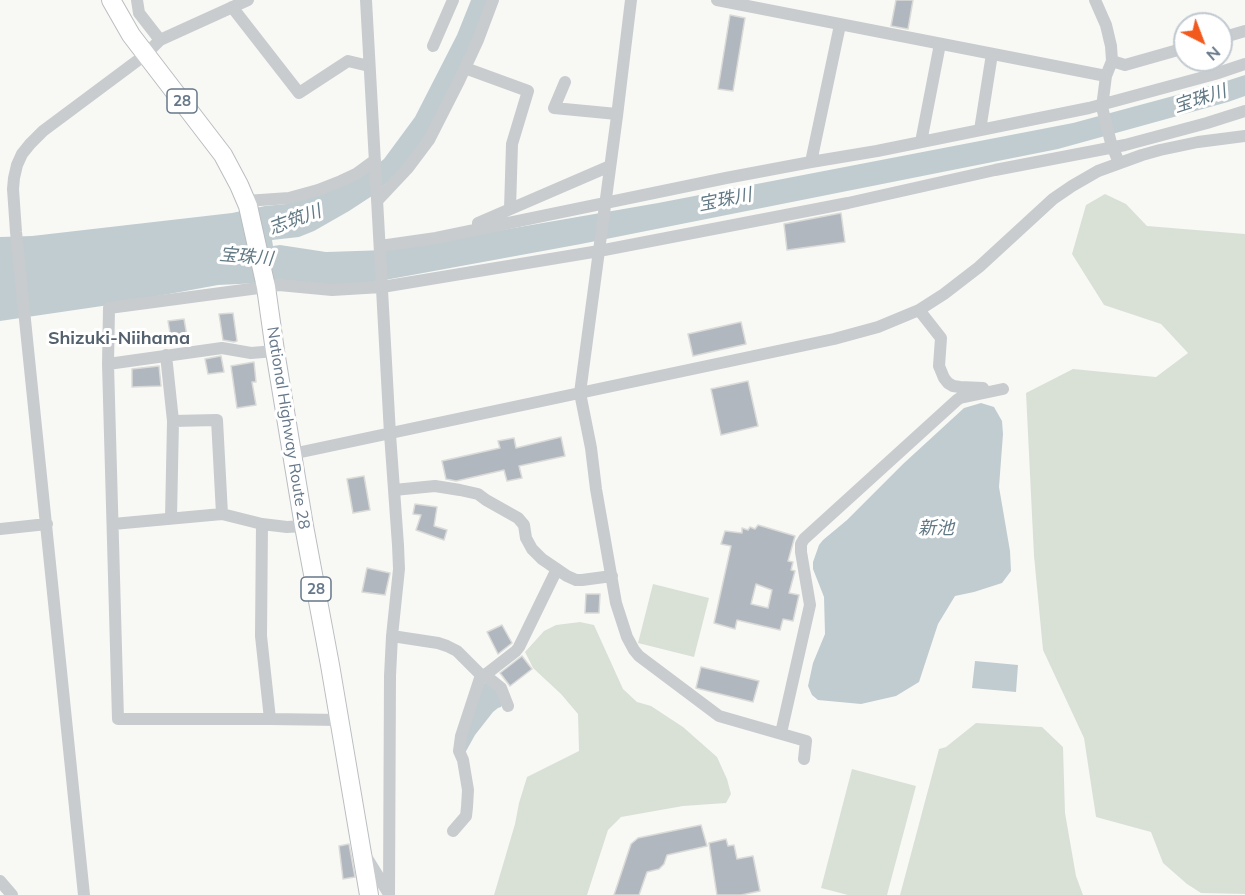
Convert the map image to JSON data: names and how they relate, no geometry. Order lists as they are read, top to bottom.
{
  "streets": {
    "highway": ["28", "National Highway Route 28"]
  },
  "districts": ["Shizuki-Niihama"],
  "water": ["宝珠川", "志筑川", "新池"],
  "north": "bottom right"
}
